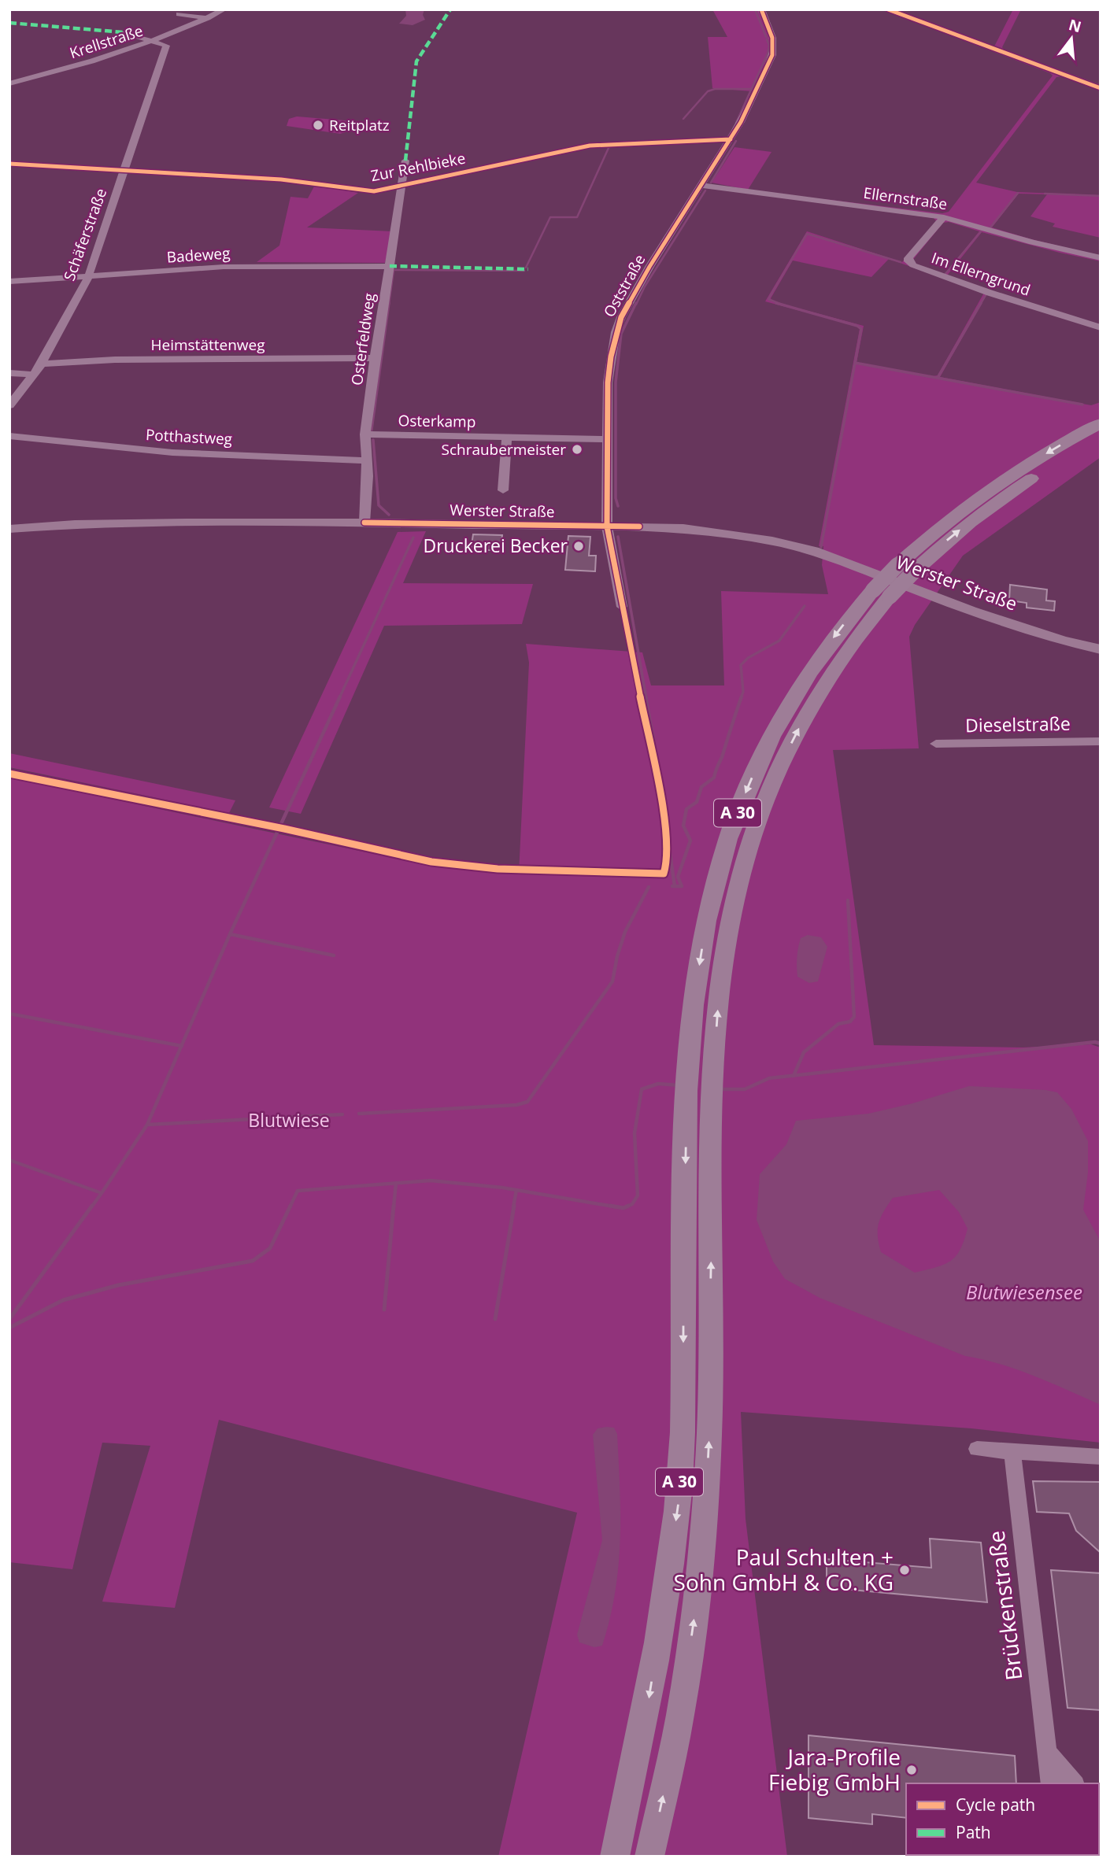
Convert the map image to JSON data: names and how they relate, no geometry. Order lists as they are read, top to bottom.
{
  "streets": {
    "highway": ["A 30"],
    "main road": ["Werster Straße"],
    "street": [
      "Krellstraße",
      "Zur Rehlbieke",
      "Ellernstraße",
      "Schäferstraße",
      "Badeweg",
      "Im Ellerngrund",
      "Oststraße",
      "Osterfeldweg",
      "Heimstättenweg",
      "Osterkamp",
      "Potthastweg",
      "Dieselstraße",
      "Brückenstraße"
    ]
  },
  "crossings": [
    ["Krellstraße", "Schäferstraße"],
    ["Zur Rehlbieke", "Schäferstraße"],
    ["Zur Rehlbieke", "Oststraße"],
    ["Zur Rehlbieke", "Osterfeldweg"],
    ["Ellernstraße", "Im Ellerngrund"],
    ["Ellernstraße", "Oststraße"],
    ["Schäferstraße", "Badeweg"],
    ["Schäferstraße", "Heimstättenweg"],
    ["Badeweg", "Osterfeldweg"],
    ["Oststraße", "Osterkamp"],
    ["Oststraße", "Werster Straße"],
    ["Osterfeldweg", "Heimstättenweg"],
    ["Osterfeldweg", "Osterkamp"],
    ["Osterfeldweg", "Potthastweg"],
    ["Osterfeldweg", "Werster Straße"]
  ],
  "water": ["Blutwiesensee"],
  "parks": ["Blutwiese"],
  "places": [
    "Reitplatz",
    "Schraubermeister",
    "Druckerei Becker",
    "Paul Schulten + Sohn GmbH & Co. KG",
    "Jara-Profile Fiebig GmbH"
  ],
  "legend": ["Cycle path", "Path"],
  "north": "top"
}
